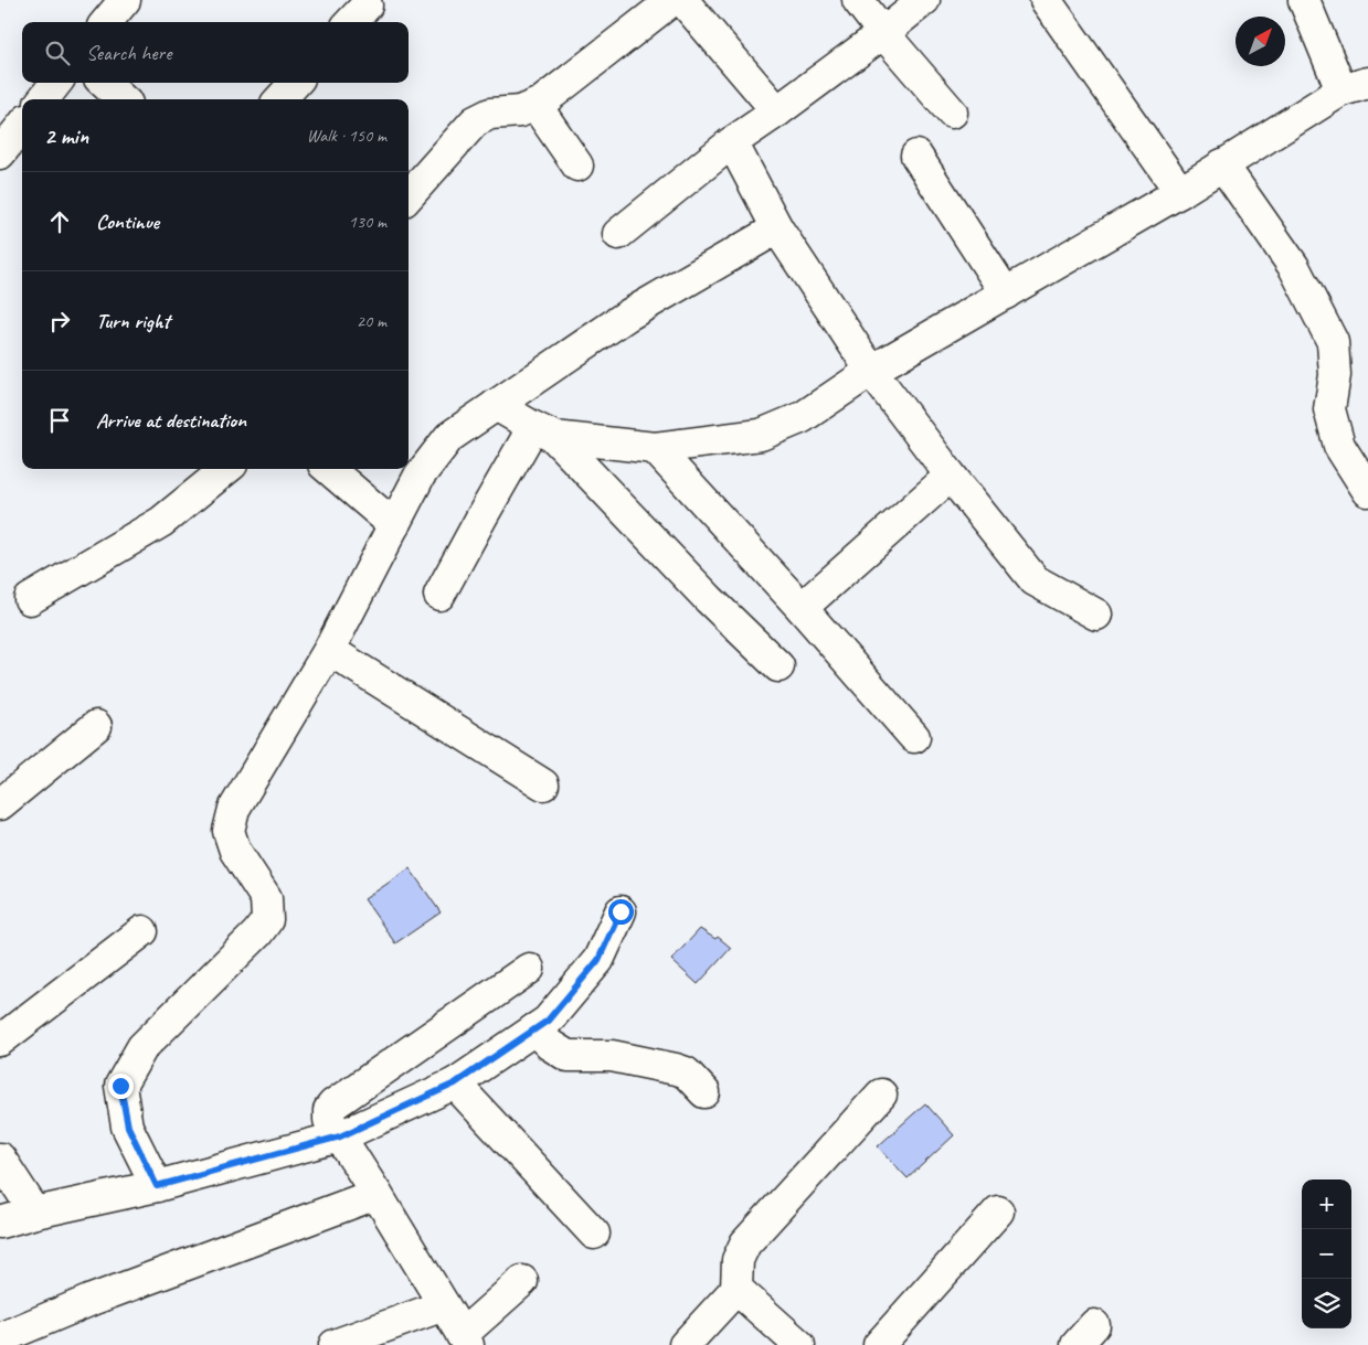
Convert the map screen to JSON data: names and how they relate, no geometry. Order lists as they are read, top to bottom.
{
  "north": "top right",
  "page": {
    "search": "Search here",
    "heading": ["2 min", "Walk · 150 m"],
    "list": [
      ["Continue", "130 m"],
      ["Turn right", "20 m"],
      "Arrive at destination"
    ],
    "map_buttons": ["+", "−"]
  }
}
